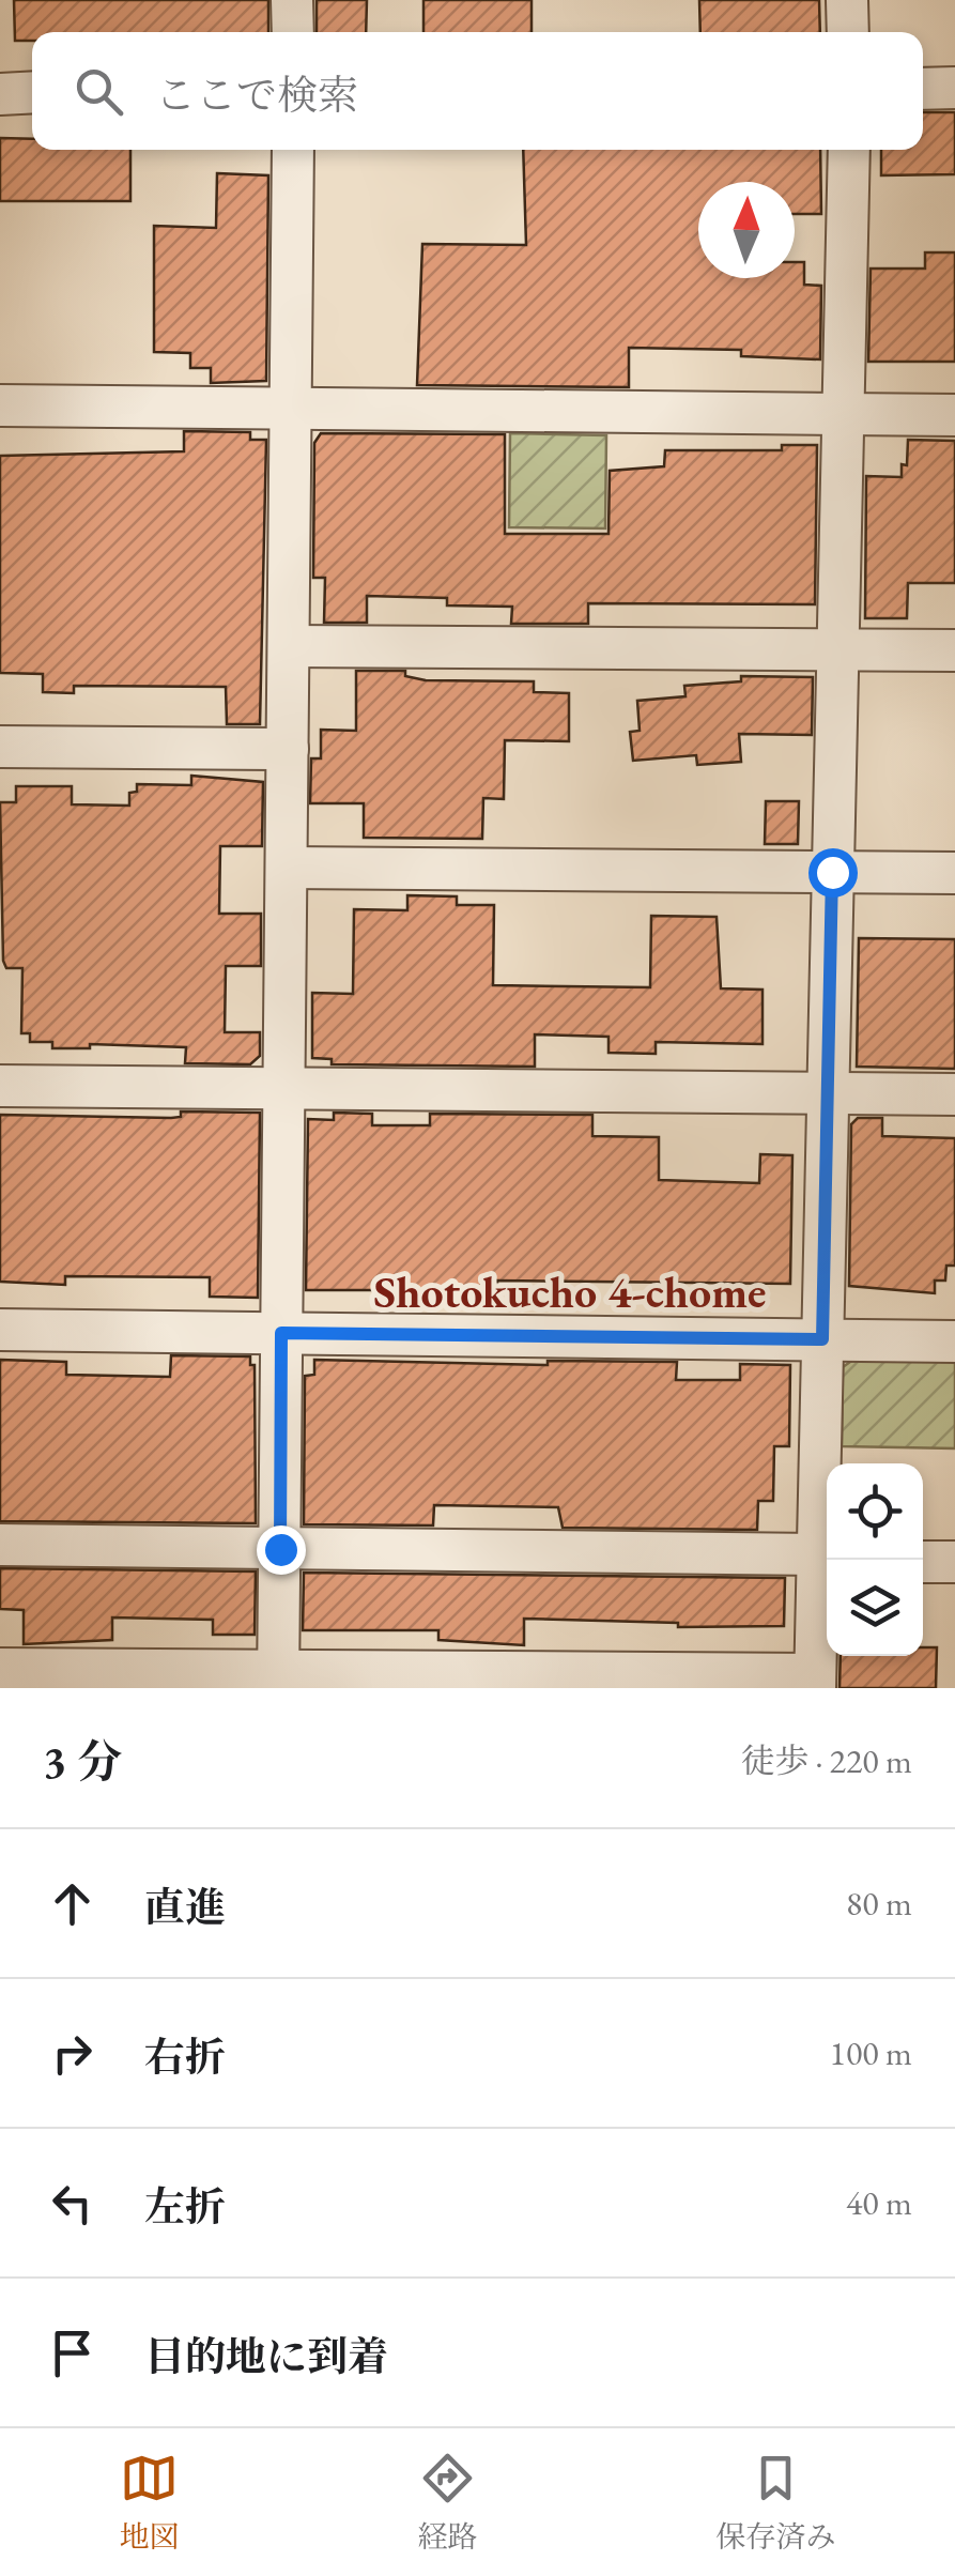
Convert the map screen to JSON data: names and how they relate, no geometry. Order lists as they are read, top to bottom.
{
  "districts": ["Shotokucho 4-chome"],
  "north": "top",
  "page": {
    "search": "ここで検索",
    "heading": ["3 分", "徒歩 · 220 m"],
    "list": [
      ["直進", "80 m"],
      ["右折", "100 m"],
      ["左折", "40 m"],
      "目的地に到着"
    ],
    "nav": ["地図", "経路", "保存済み"]
  }
}
